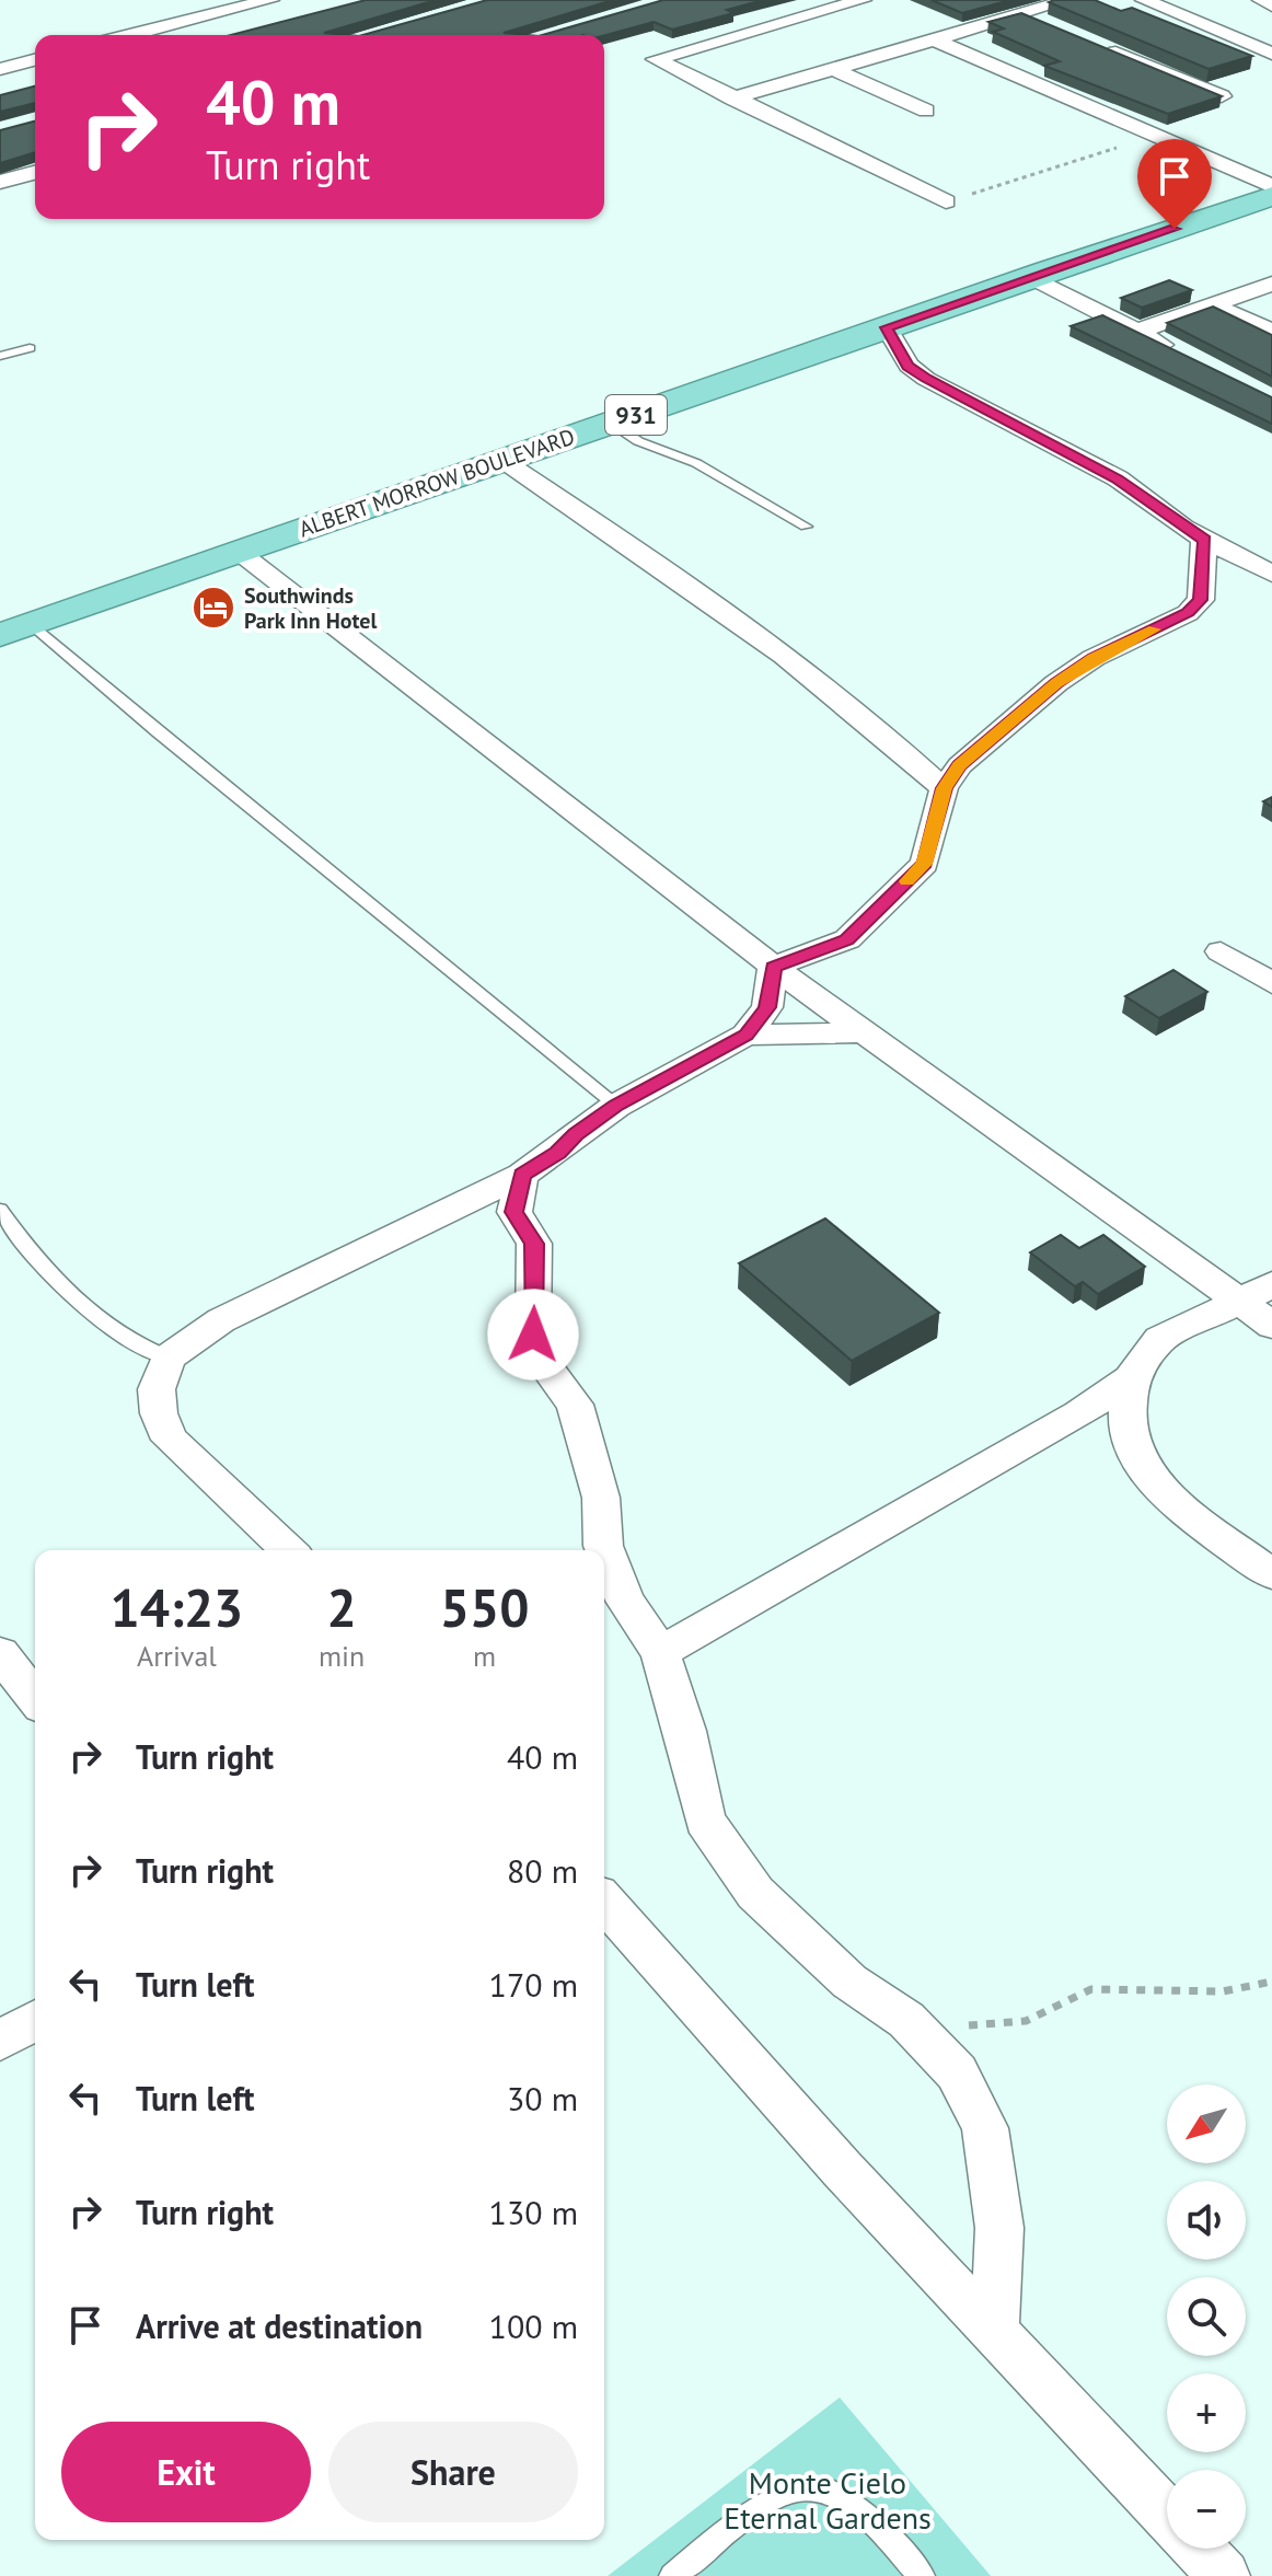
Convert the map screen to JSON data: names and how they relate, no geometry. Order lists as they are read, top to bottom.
{
  "streets": {
    "highway": ["931", "ALBERT MORROW BOULEVARD"]
  },
  "parks": ["Monte Cielo Eternal Gardens"],
  "places": {
    "hotel": ["Southwinds Park Inn Hotel"]
  },
  "north": "bottom left",
  "page": {
    "turn": ["40 m", "Turn right"],
    "eta": [
      "14:23",
      "Arrival",
      "2",
      "min",
      "550",
      "m"
    ],
    "list": [
      {
        "name": "Turn right",
        "value": "40 m"
      },
      {
        "name": "Turn right",
        "value": "80 m"
      },
      {
        "name": "Turn left",
        "value": "170 m"
      },
      {
        "name": "Turn left",
        "value": "30 m"
      },
      {
        "name": "Turn right",
        "value": "130 m"
      },
      {
        "name": "Arrive at destination",
        "value": "100 m"
      }
    ],
    "map_buttons": ["+", "−"],
    "buttons": ["Exit", "Share"]
  }
}
